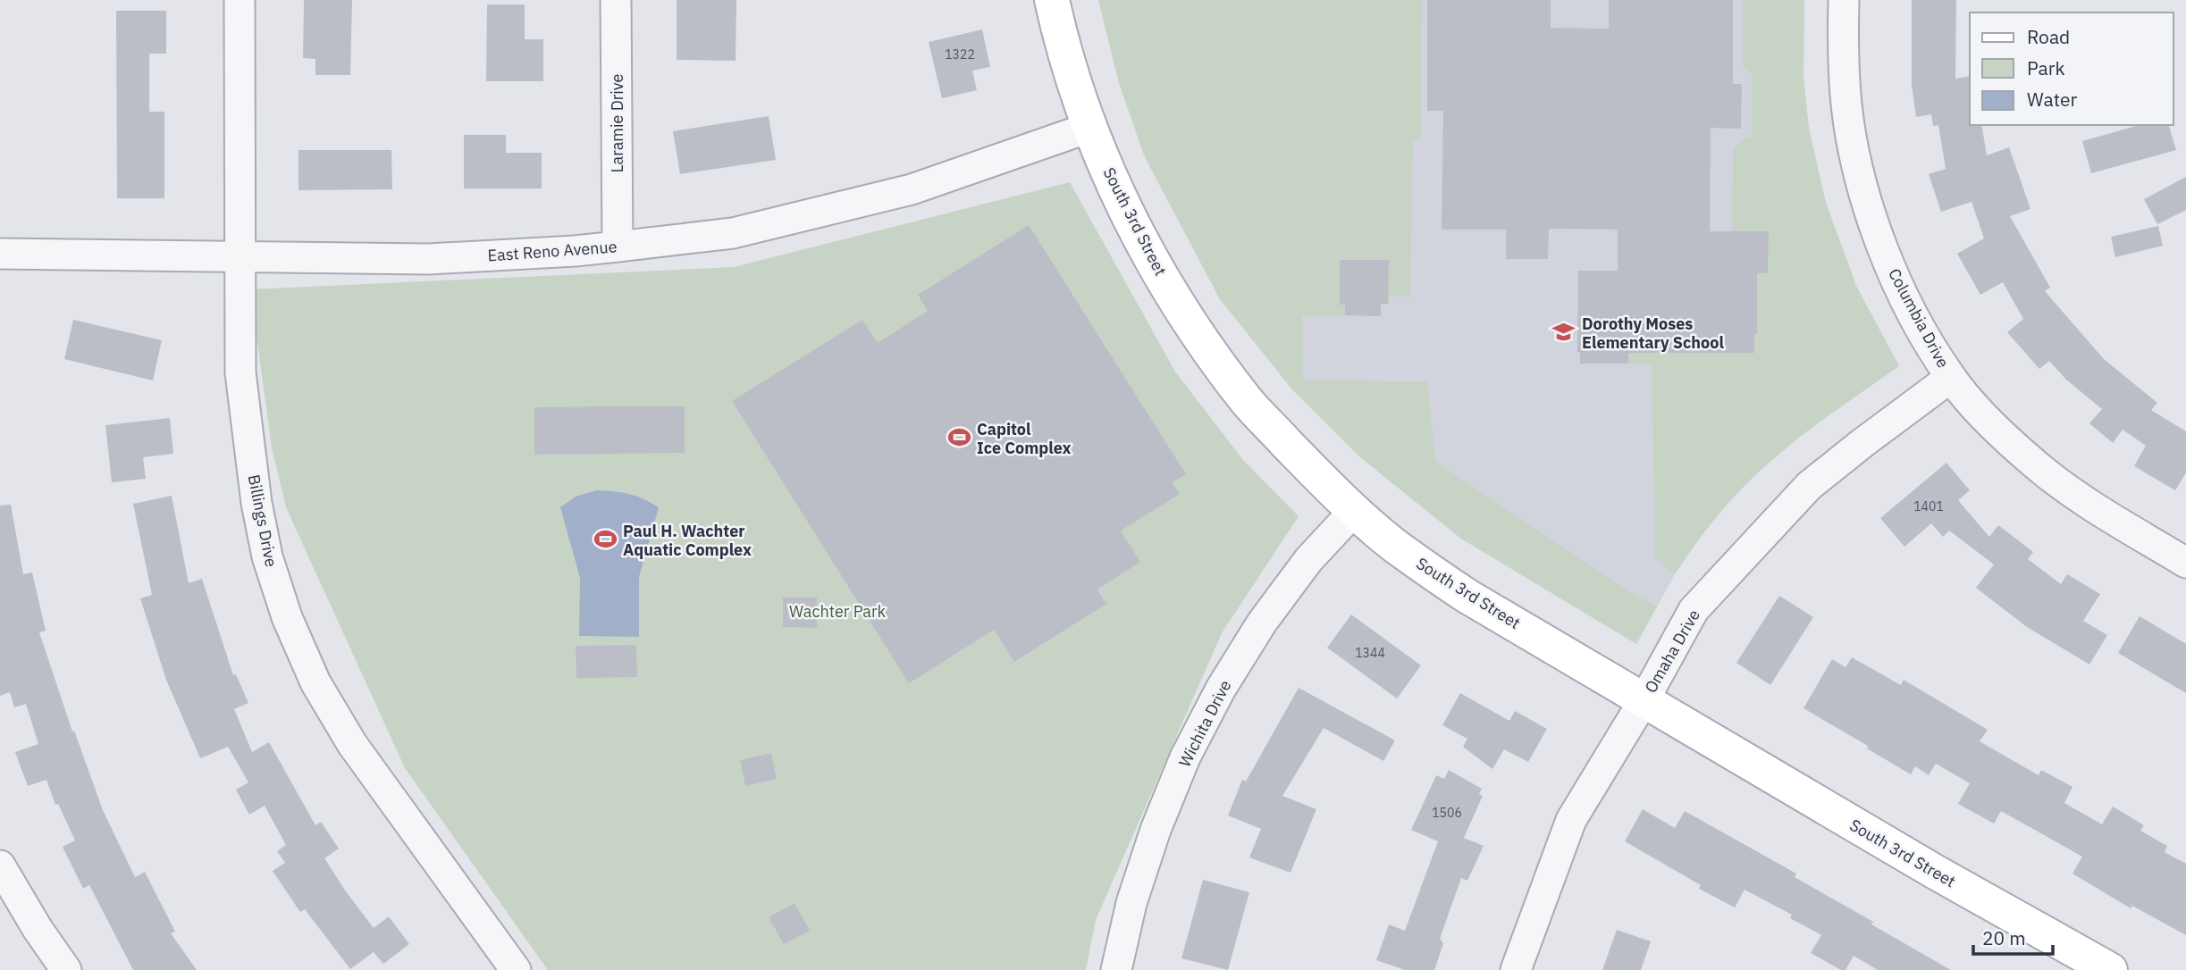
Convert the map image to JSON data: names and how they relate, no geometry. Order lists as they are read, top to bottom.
{
  "streets": {
    "street": [
      "Laramie Drive",
      "South 3rd Street",
      "East Reno Avenue",
      "Columbia Drive",
      "Billings Drive",
      "Omaha Drive",
      "Wichita Drive"
    ]
  },
  "crossings": [
    ["Laramie Drive", "East Reno Avenue"],
    ["South 3rd Street", "East Reno Avenue"],
    ["South 3rd Street", "Omaha Drive"],
    ["South 3rd Street", "Wichita Drive"],
    ["East Reno Avenue", "Billings Drive"],
    ["Columbia Drive", "Omaha Drive"]
  ],
  "parks": ["Wachter Park"],
  "places": {
    "school or university": ["Dorothy Moses Elementary School"],
    "sports": ["Capitol Ice Complex", "Paul H. Wachter Aquatic Complex"]
  },
  "house_numbers": [
    "1322",
    "1401",
    "1344",
    "1506"
  ],
  "legend": ["Road", "Park", "Water"],
  "scale_bar": "20 m"
}
